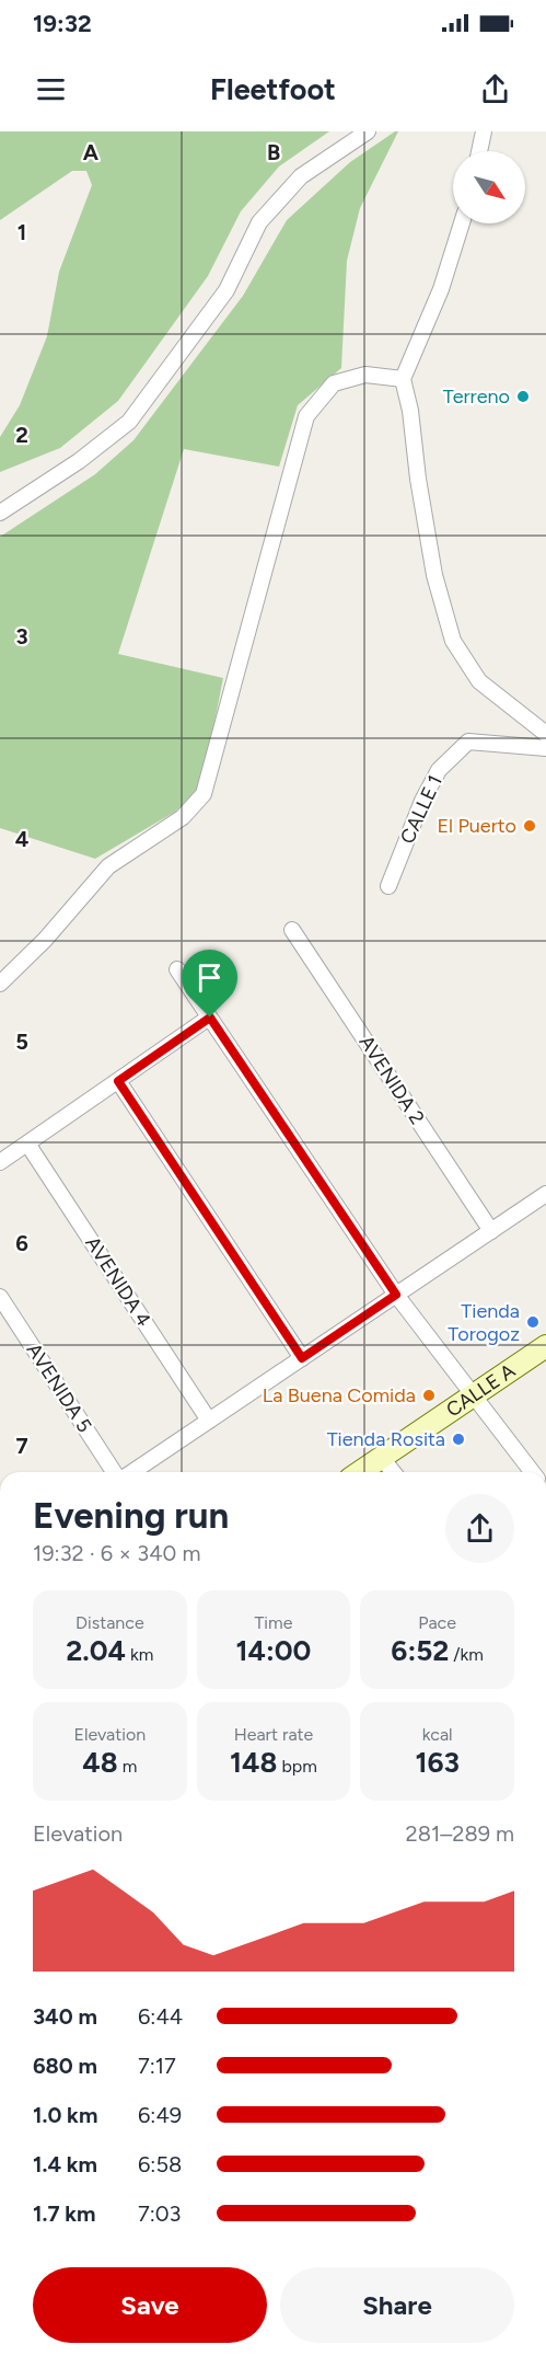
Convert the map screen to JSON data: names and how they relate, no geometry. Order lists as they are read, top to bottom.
{
  "streets": {
    "street": [
      "CALLE 1",
      "AVENIDA 2",
      "AVENIDA 4",
      "AVENIDA 5",
      "CALLE A"
    ]
  },
  "places": [
    "Terreno",
    "El Puerto",
    "Tienda Torogoz",
    "La Buena Comida",
    "Tienda Rosita"
  ],
  "north": "bottom right",
  "page": {
    "status": "19:32",
    "header": "Fleetfoot",
    "heading": ["Evening run", "19:32 · 6 × 340 m"],
    "stats": [
      ["Distance", "2.04 km"],
      ["Time", "14:00"],
      ["Pace", "6:52 /km"],
      ["Elevation", "48 m"],
      ["Heart rate", "148 bpm"],
      ["kcal", "163"]
    ],
    "chart": ["Elevation", "281–289 m"],
    "list": [
      {
        "name": "340 m",
        "note": "6:44"
      },
      {
        "name": "680 m",
        "note": "7:17"
      },
      {
        "name": "1.0 km",
        "note": "6:49"
      },
      {
        "name": "1.4 km",
        "note": "6:58"
      },
      {
        "name": "1.7 km",
        "note": "7:03"
      }
    ],
    "buttons": ["Save", "Share"]
  },
  "grid": {
    "columns": ["A", "B"],
    "rows": [
      "1",
      "2",
      "3",
      "4",
      "5",
      "6",
      "7"
    ]
  }
}
